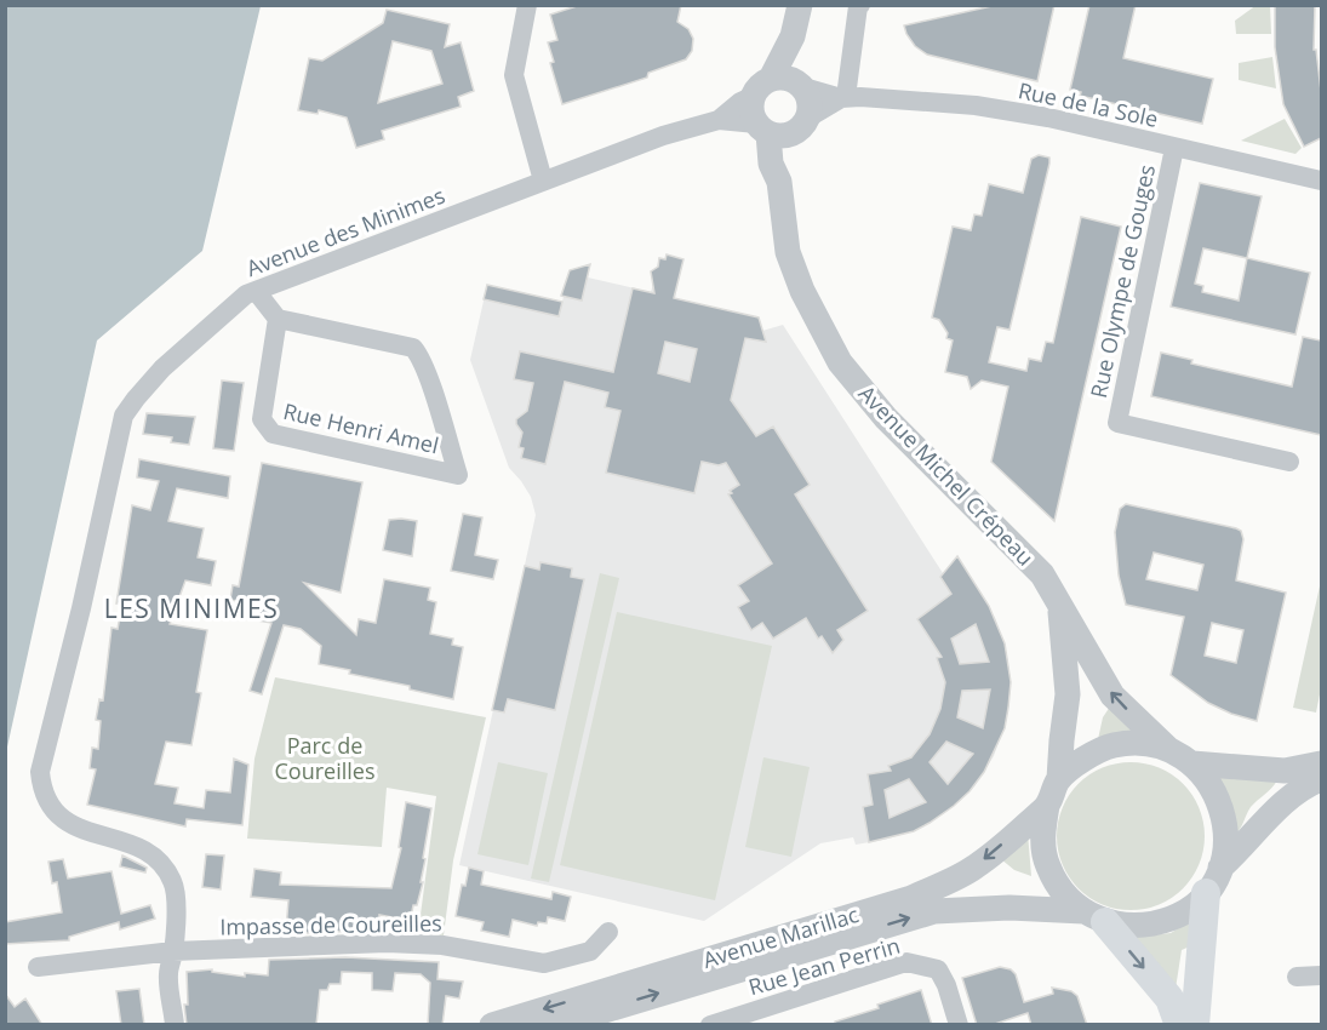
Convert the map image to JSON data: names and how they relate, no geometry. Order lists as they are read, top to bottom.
{
  "streets": {
    "street": [
      "Rue de la Sole",
      "Avenue des Minimes",
      "Rue Olympe de Gouges",
      "Rue Henri Amel",
      "Avenue Michel Crépeau",
      "Impasse de Coureilles",
      "Avenue Marillac",
      "Rue Jean Perrin"
    ]
  },
  "crossings": [
    ["Rue de la Sole", "Avenue des Minimes"],
    ["Rue de la Sole", "Rue Olympe de Gouges"],
    ["Rue de la Sole", "Avenue Michel Crépeau"],
    ["Avenue des Minimes", "Avenue Michel Crépeau"],
    ["Avenue des Minimes", "Impasse de Coureilles"],
    ["Avenue Michel Crépeau", "Avenue Marillac"]
  ],
  "districts": ["LES MINIMES"],
  "parks": ["Parc de Coureilles"]
}
